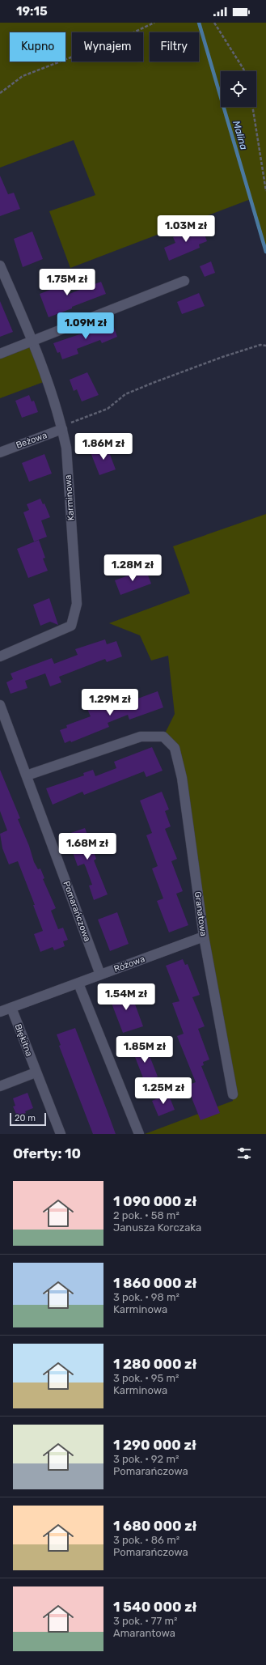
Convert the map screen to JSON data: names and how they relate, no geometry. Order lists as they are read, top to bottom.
{
  "streets": {
    "street": [
      "Beżowa",
      "Karminowa",
      "Pomarańczowa",
      "Granatowa",
      "Różowa",
      "Błękitna"
    ]
  },
  "crossings": [
    ["Beżowa", "Karminowa"],
    ["Pomarańczowa", "Granatowa"],
    ["Pomarańczowa", "Różowa"],
    ["Granatowa", "Różowa"],
    ["Różowa", "Błękitna"]
  ],
  "water": ["Malina"],
  "scale_bar": "20 m",
  "page": {
    "status": "19:15",
    "chip": ["Kupno", "Wynajem", "Filtry"],
    "price": [
      "1.03M zł",
      "1.75M zł",
      "1.09M zł",
      "1.86M zł",
      "1.28M zł",
      "1.29M zł",
      "1.68M zł",
      "1.54M zł",
      "1.85M zł",
      "1.25M zł"
    ],
    "scale": "20 m",
    "heading": "Oferty: 10",
    "list": [
      {
        "name": "1 090 000 zł",
        "note": "2 pok. · 58 m² · Janusza Korczaka"
      },
      {
        "name": "1 860 000 zł",
        "note": "3 pok. · 98 m² · Karminowa"
      },
      {
        "name": "1 280 000 zł",
        "note": "3 pok. · 95 m² · Karminowa"
      },
      {
        "name": "1 290 000 zł",
        "note": "3 pok. · 92 m² · Pomarańczowa"
      },
      {
        "name": "1 680 000 zł",
        "note": "3 pok. · 86 m² · Pomarańczowa"
      },
      {
        "name": "1 540 000 zł",
        "note": "3 pok. · 77 m² · Amarantowa"
      }
    ]
  }
}
